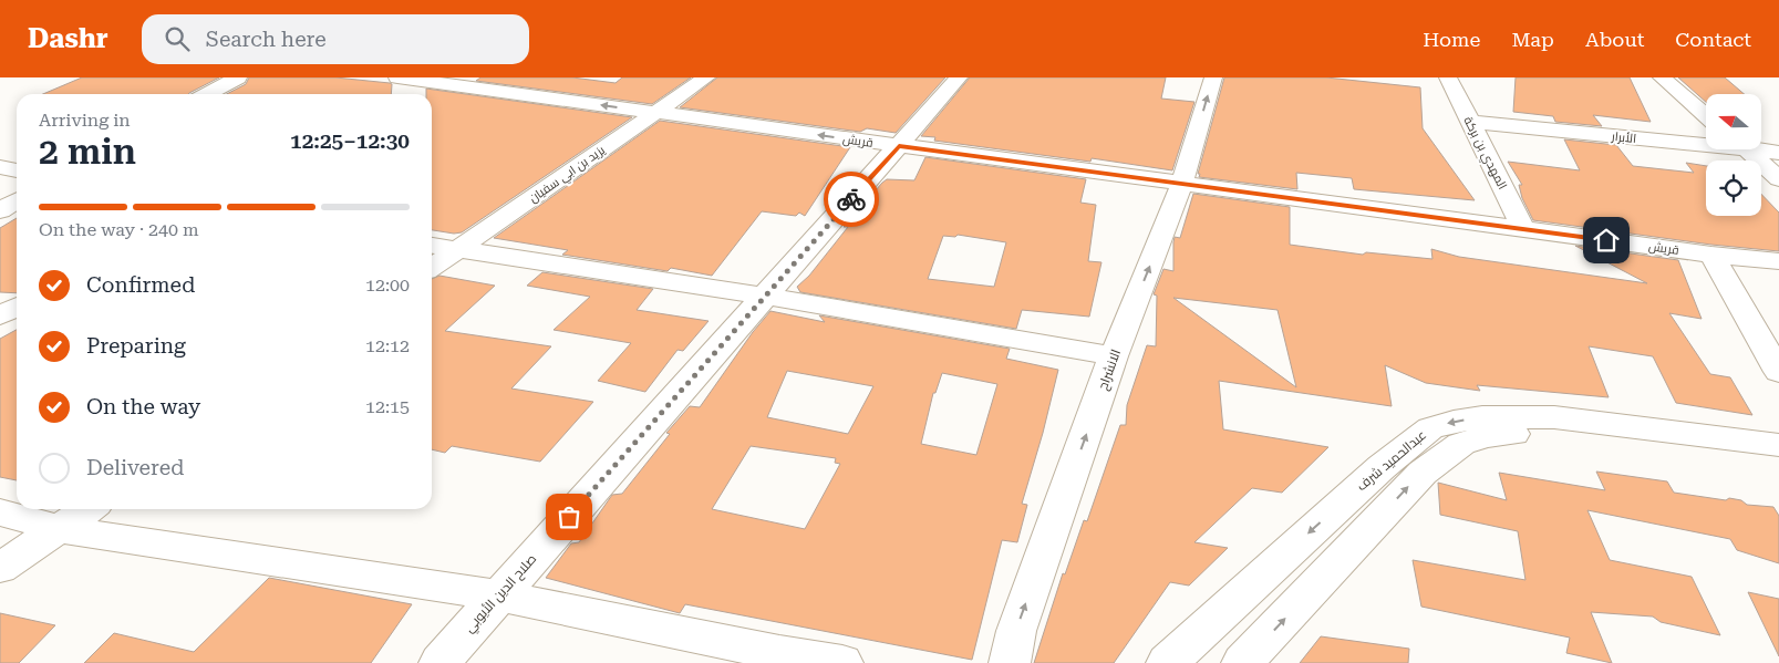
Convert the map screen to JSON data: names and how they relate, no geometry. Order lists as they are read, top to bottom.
{
  "streets": {
    "street": [
      "الأبرار",
      "قريش",
      "المهدي بن بركة",
      "يزيد بن ابي سفيان",
      "الانشراح",
      "عبدالحميد شرف",
      "صلاح الدين الأيوبي"
    ]
  },
  "crossings": [
    ["الأبرار", "المهدي بن بركة"],
    ["قريش", "المهدي بن بركة"],
    ["قريش", "يزيد بن ابي سفيان"],
    ["قريش", "الانشراح"],
    ["قريش", "صلاح الدين الأيوبي"]
  ],
  "one_way": ["الانشراح"],
  "north": "left",
  "page": {
    "header": "Dashr",
    "search": "Search here",
    "nav": [
      "Home",
      "Map",
      "About",
      "Contact"
    ],
    "heading": ["2 min", "Arriving in", "12:25–12:30"],
    "bar": "On the way · 240 m",
    "list": [
      ["Confirmed", "12:00"],
      ["Preparing", "12:12"],
      ["On the way", "12:15"],
      "Delivered"
    ]
  }
}
